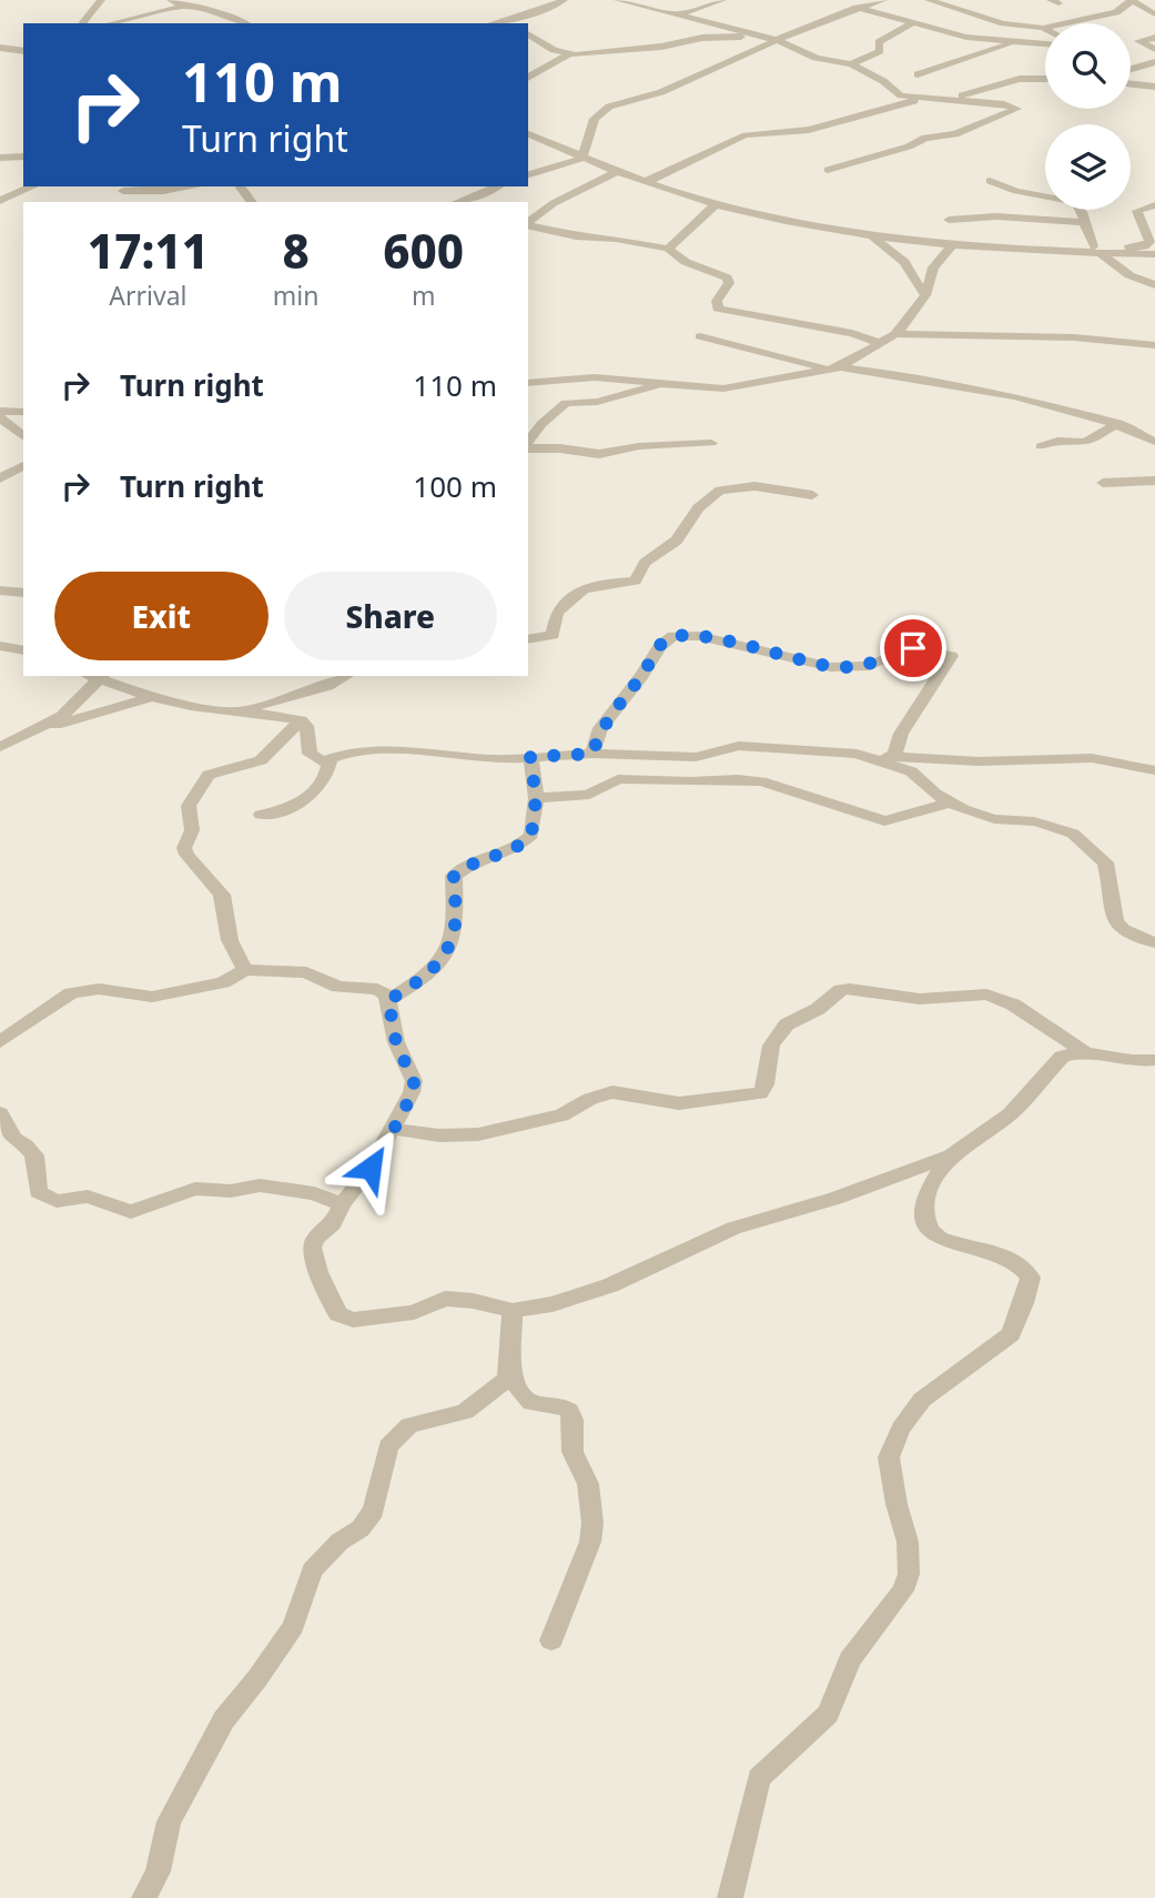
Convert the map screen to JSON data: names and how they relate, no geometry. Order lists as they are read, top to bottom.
{
  "page": {
    "turn": ["110 m", "Turn right"],
    "eta": [
      "17:11",
      "Arrival",
      "8",
      "min",
      "600",
      "m"
    ],
    "list": [
      {
        "name": "Turn right",
        "value": "110 m"
      },
      {
        "name": "Turn right",
        "value": "100 m"
      }
    ],
    "buttons": ["Exit", "Share"]
  }
}
